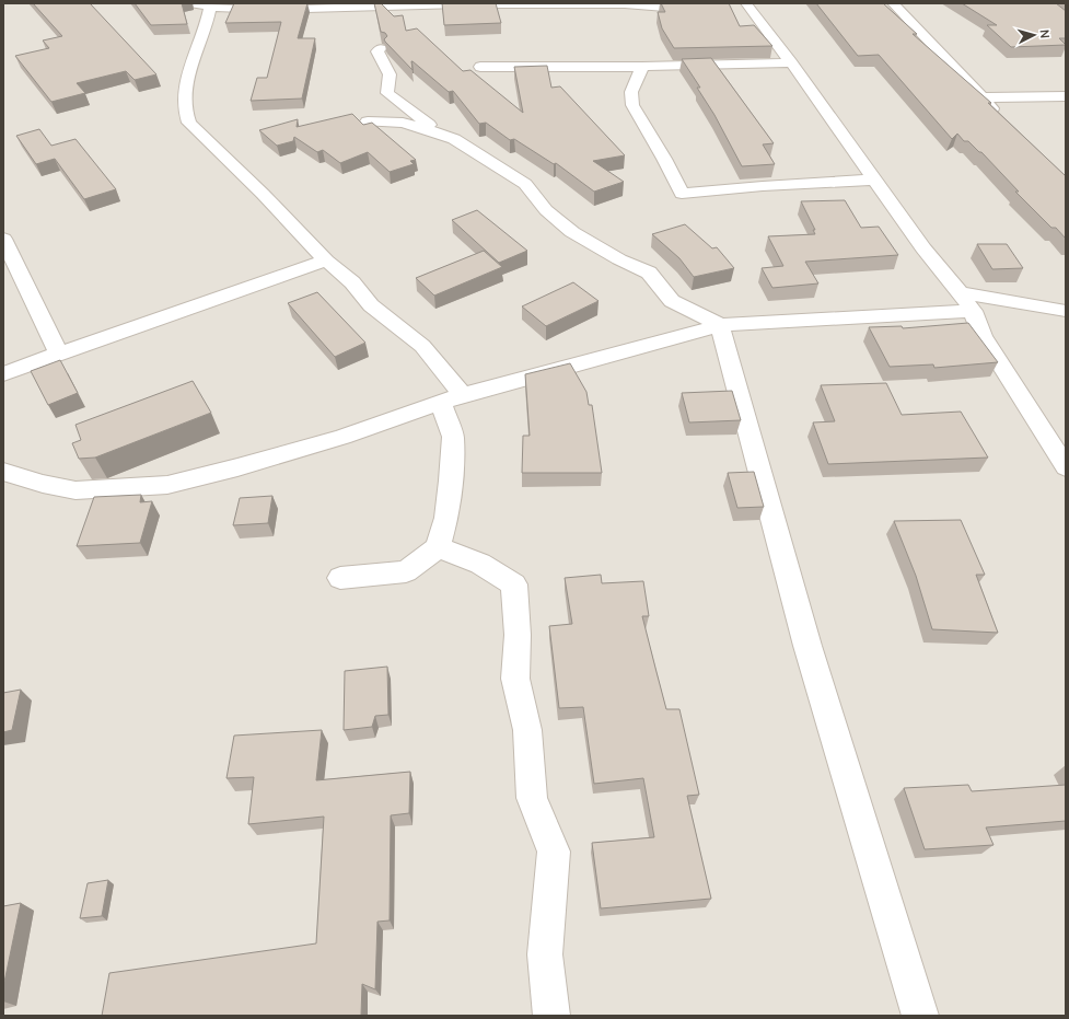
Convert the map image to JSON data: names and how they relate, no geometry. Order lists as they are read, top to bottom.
{
  "north": "right"
}
